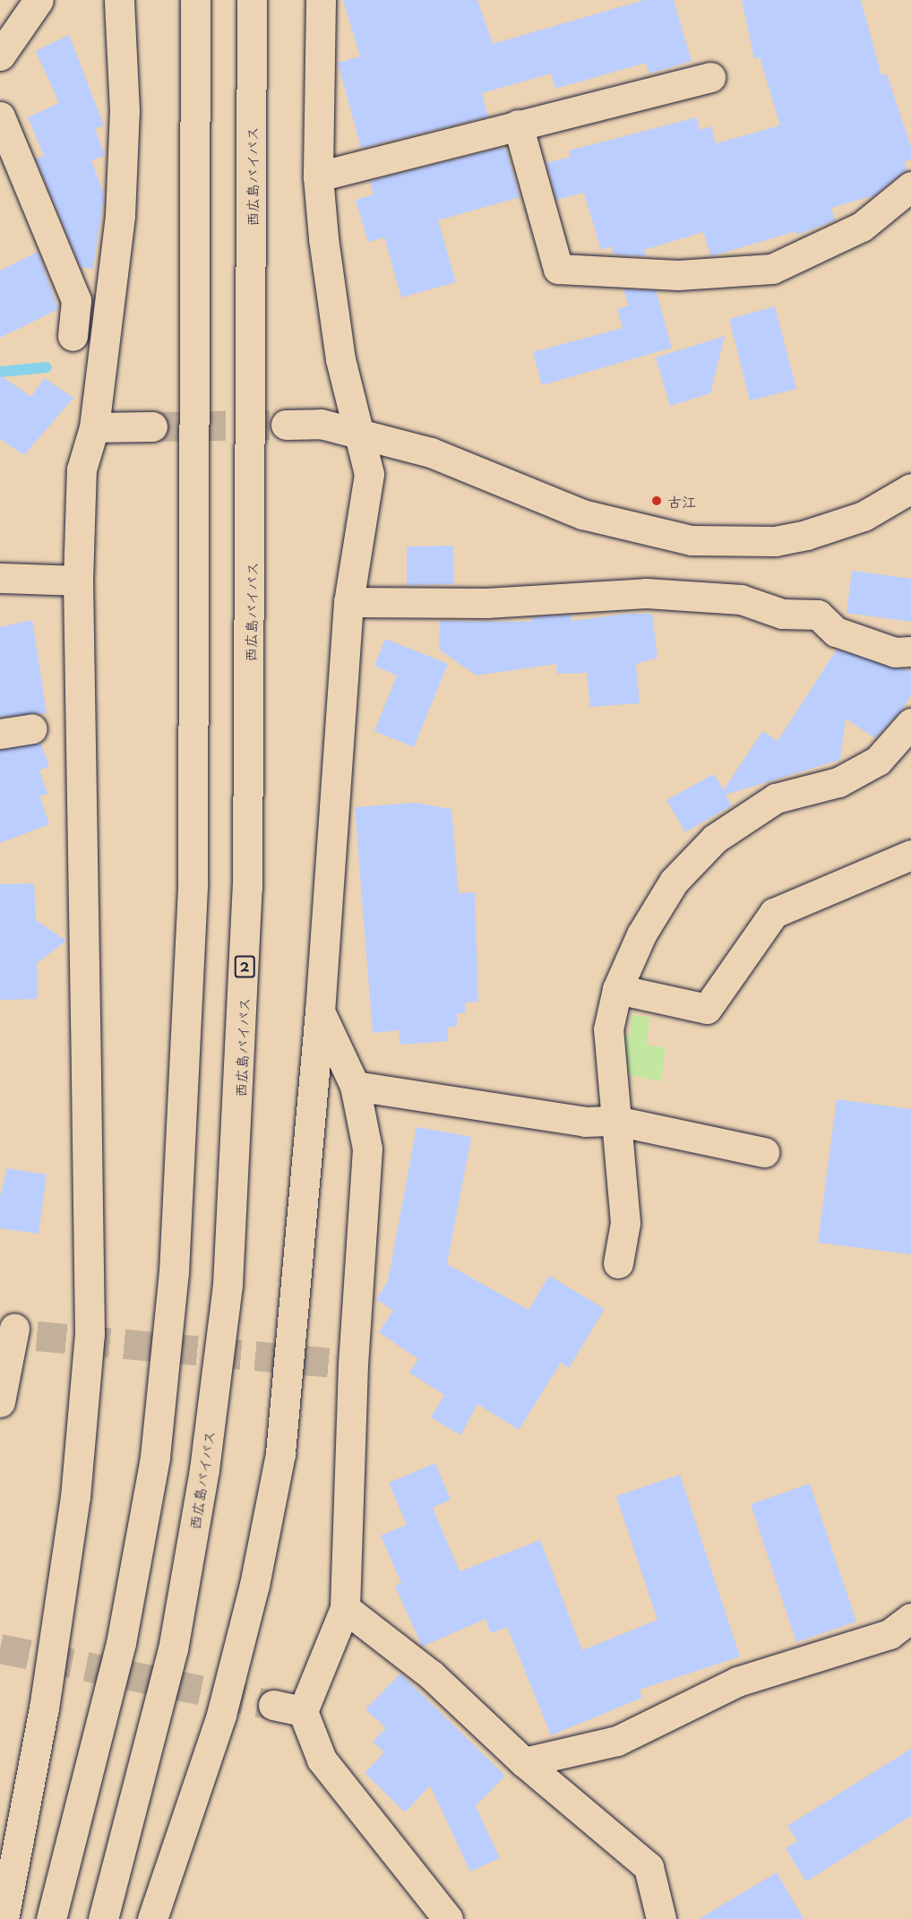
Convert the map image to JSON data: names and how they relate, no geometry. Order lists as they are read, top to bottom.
{
  "streets": {
    "main road": ["西広島バイパス", "2"]
  },
  "places": ["古江"]
}
